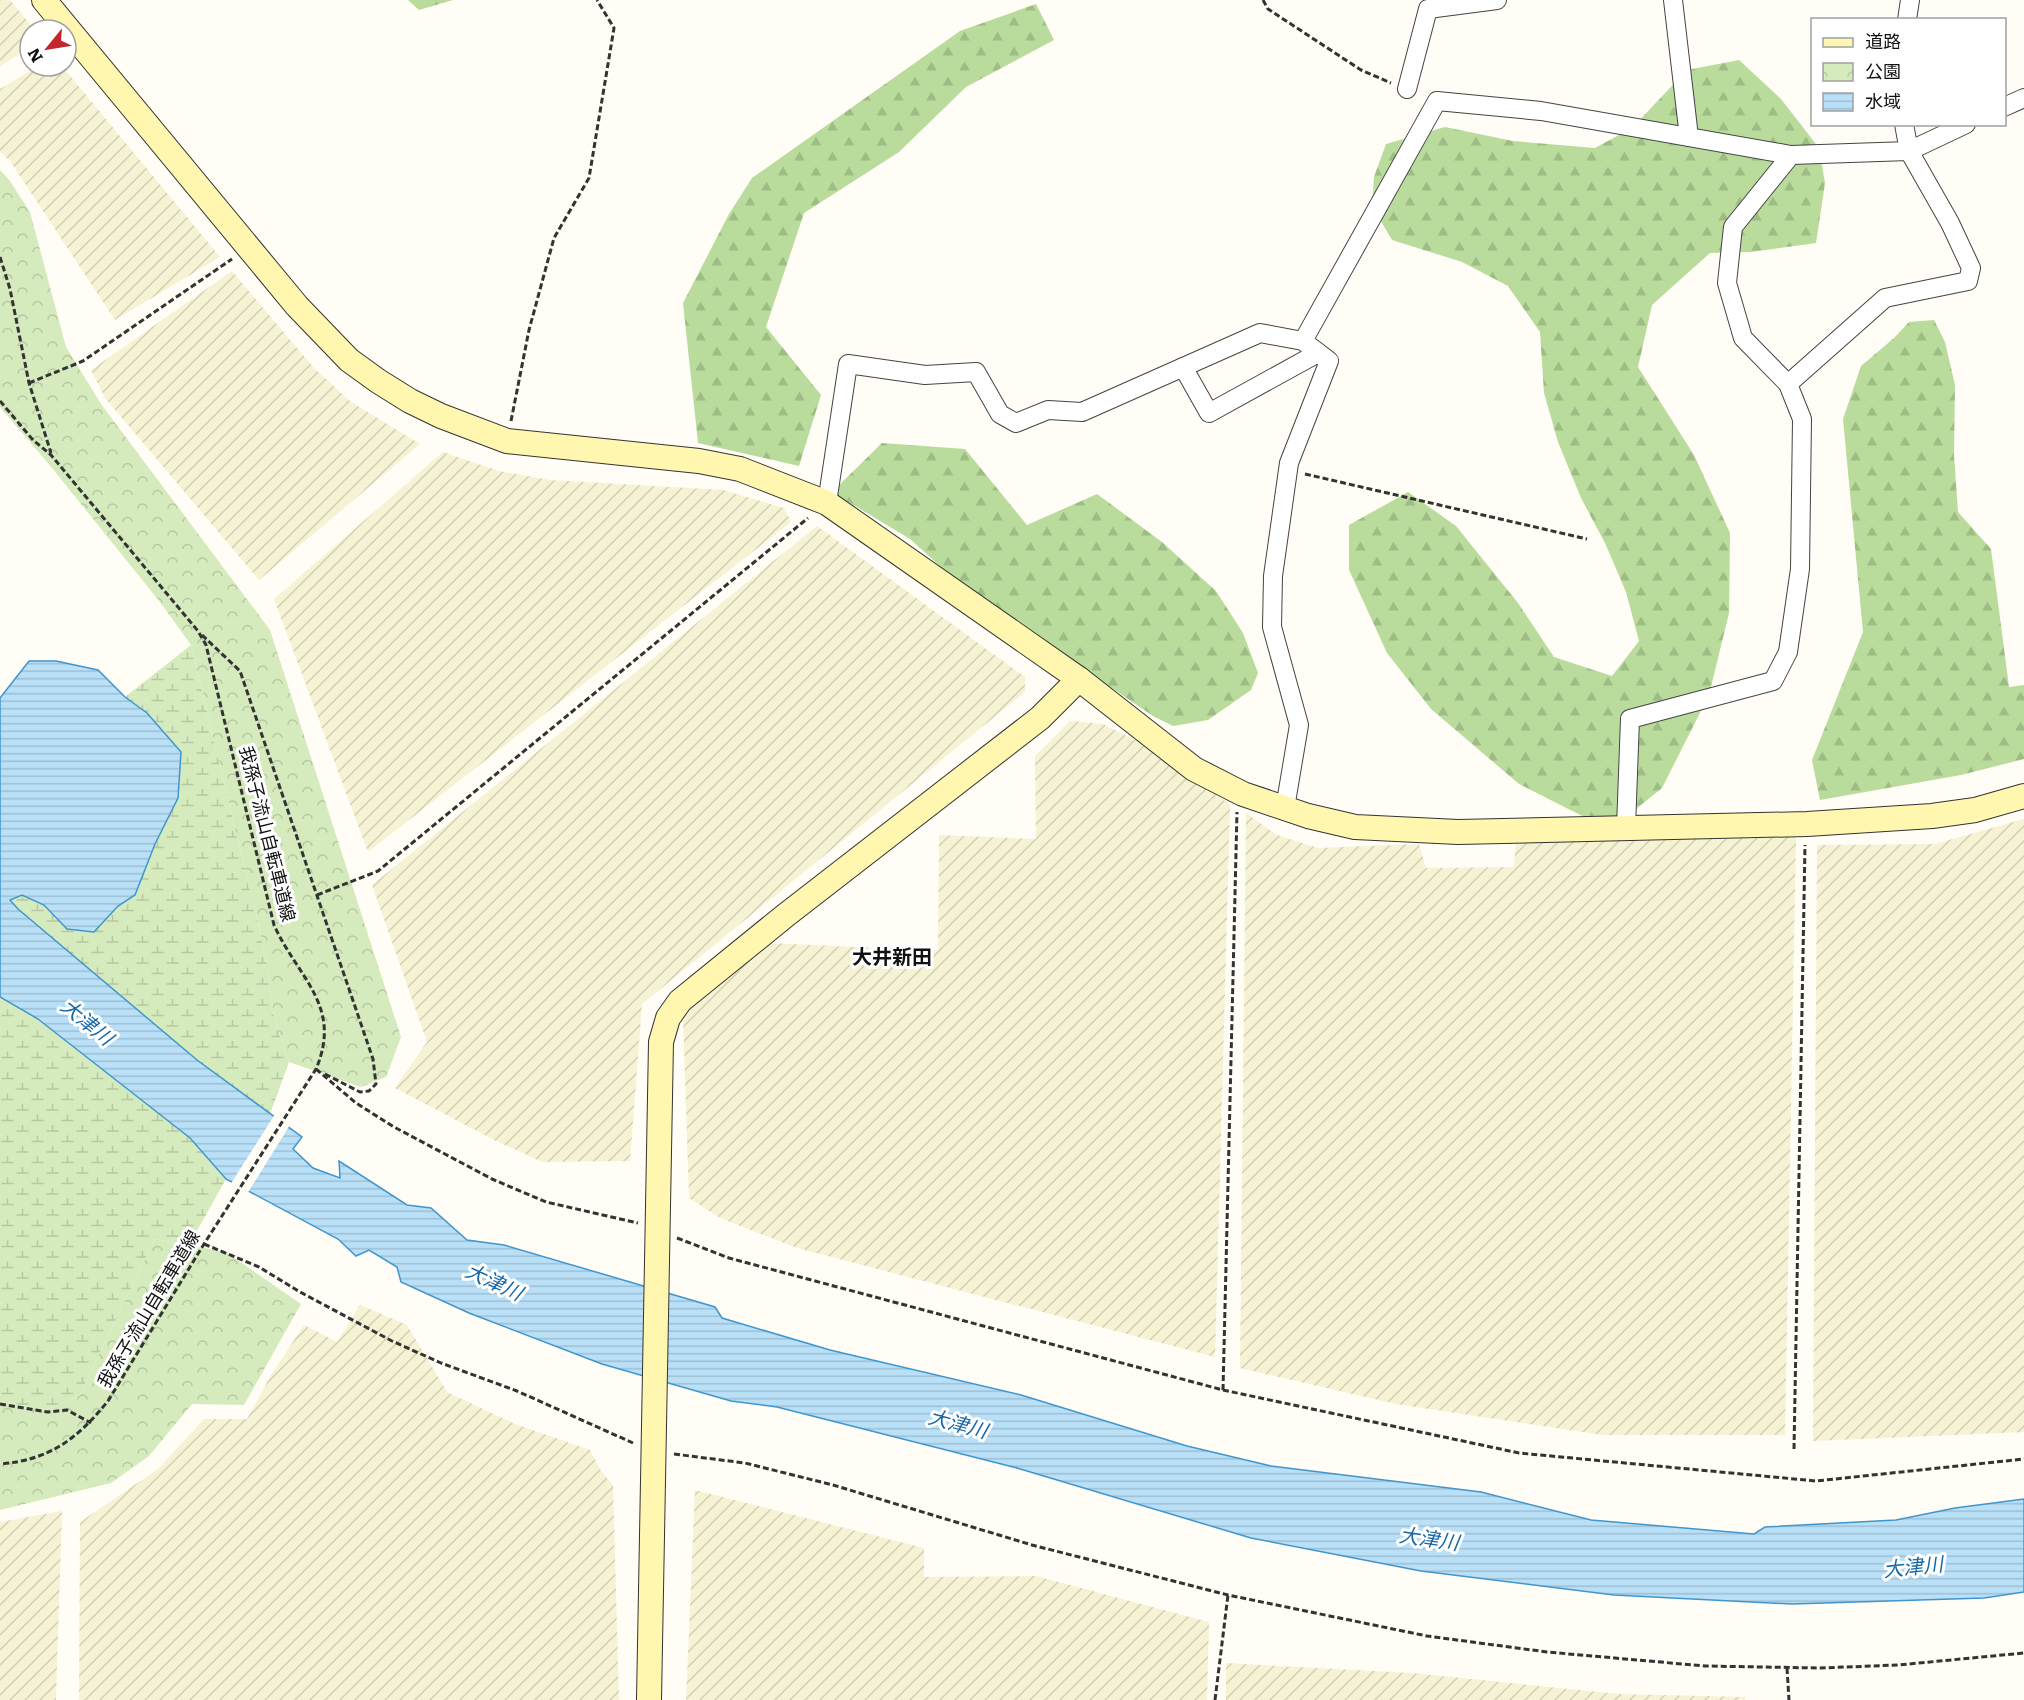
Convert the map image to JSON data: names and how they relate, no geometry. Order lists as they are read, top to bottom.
{
  "streets": {
    "path": ["我孫子流山自転車道線"]
  },
  "districts": ["大井新田"],
  "water": ["大津川"],
  "legend": ["道路", "公園", "水域"],
  "north": "bottom left"
}
